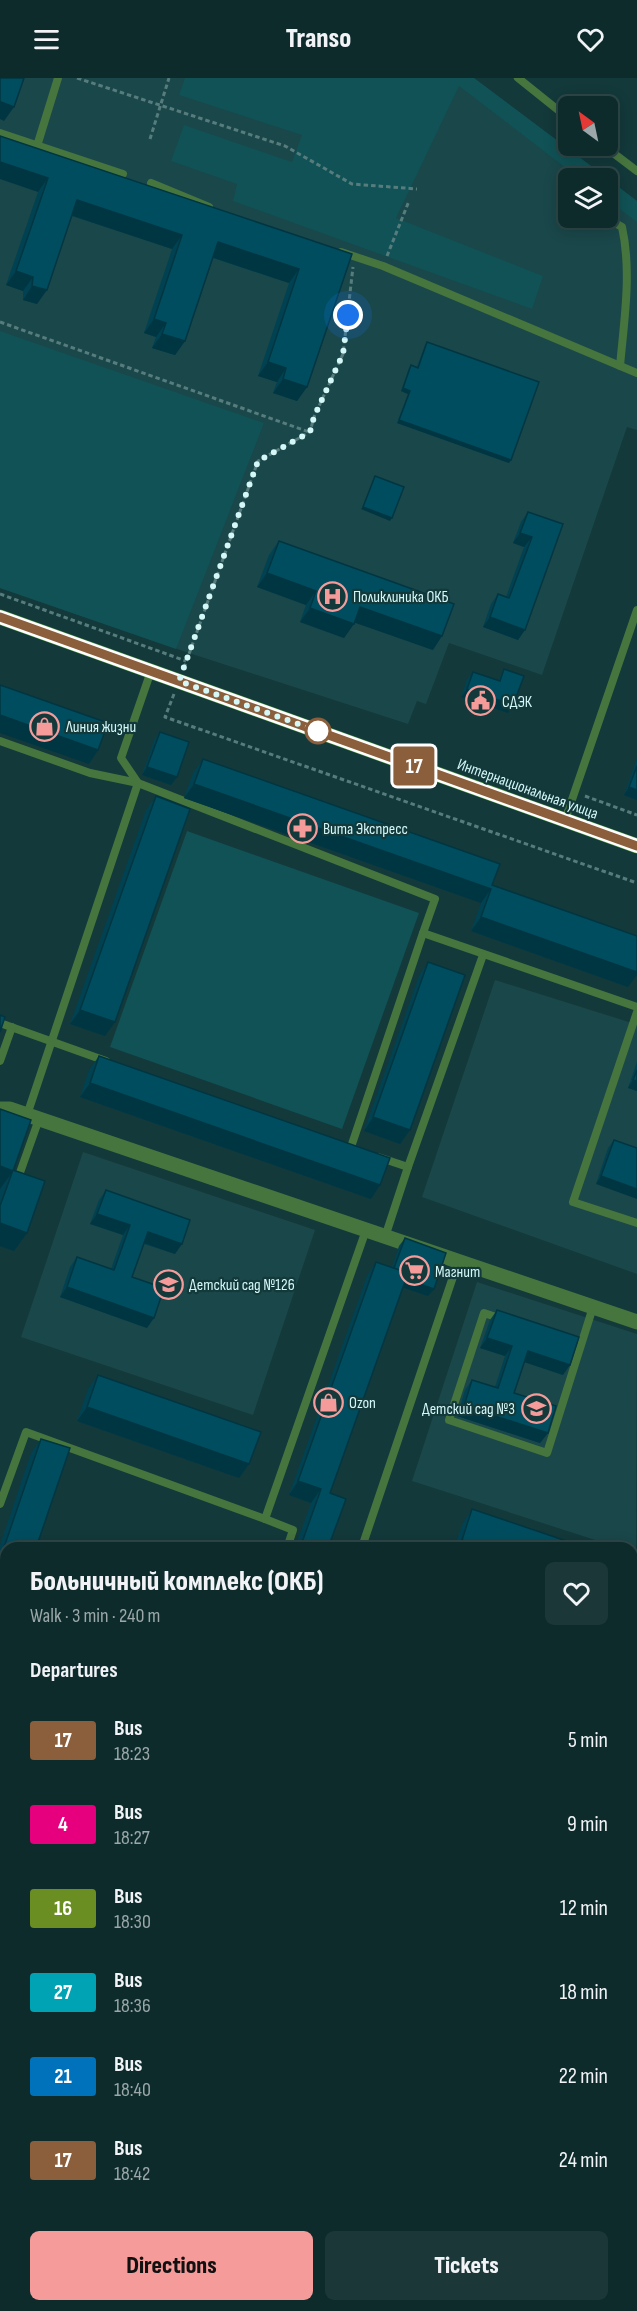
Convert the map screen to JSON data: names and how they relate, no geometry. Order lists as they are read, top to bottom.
{
  "streets": {
    "main road": ["Интернациональная улица"]
  },
  "places": {
    "hospital": ["Поликлиника ОКБ"],
    "public building": ["СДЭК"],
    "shop": ["Линия жизни", "Ozon"],
    "pharmacy": ["Вита Экспресс"],
    "supermarket": ["Магнит"],
    "school or university": ["Детский сад №126", "Детский сад №3"]
  },
  "lines": ["bus line 17"],
  "north": "top left",
  "page": {
    "header": "Transo",
    "on_map": "17",
    "heading": [
      ["Больничный комплекс (ОКБ)", "Walk · 3 min · 240 m"],
      "Departures"
    ],
    "list": [
      {
        "mark": "17",
        "name": "Bus",
        "note": "18:23",
        "value": "5 min"
      },
      {
        "mark": "4",
        "name": "Bus",
        "note": "18:27",
        "value": "9 min"
      },
      {
        "mark": "16",
        "name": "Bus",
        "note": "18:30",
        "value": "12 min"
      },
      {
        "mark": "27",
        "name": "Bus",
        "note": "18:36",
        "value": "18 min"
      },
      {
        "mark": "21",
        "name": "Bus",
        "note": "18:40",
        "value": "22 min"
      },
      {
        "mark": "17",
        "name": "Bus",
        "note": "18:42",
        "value": "24 min"
      }
    ],
    "buttons": ["Directions", "Tickets"]
  }
}
